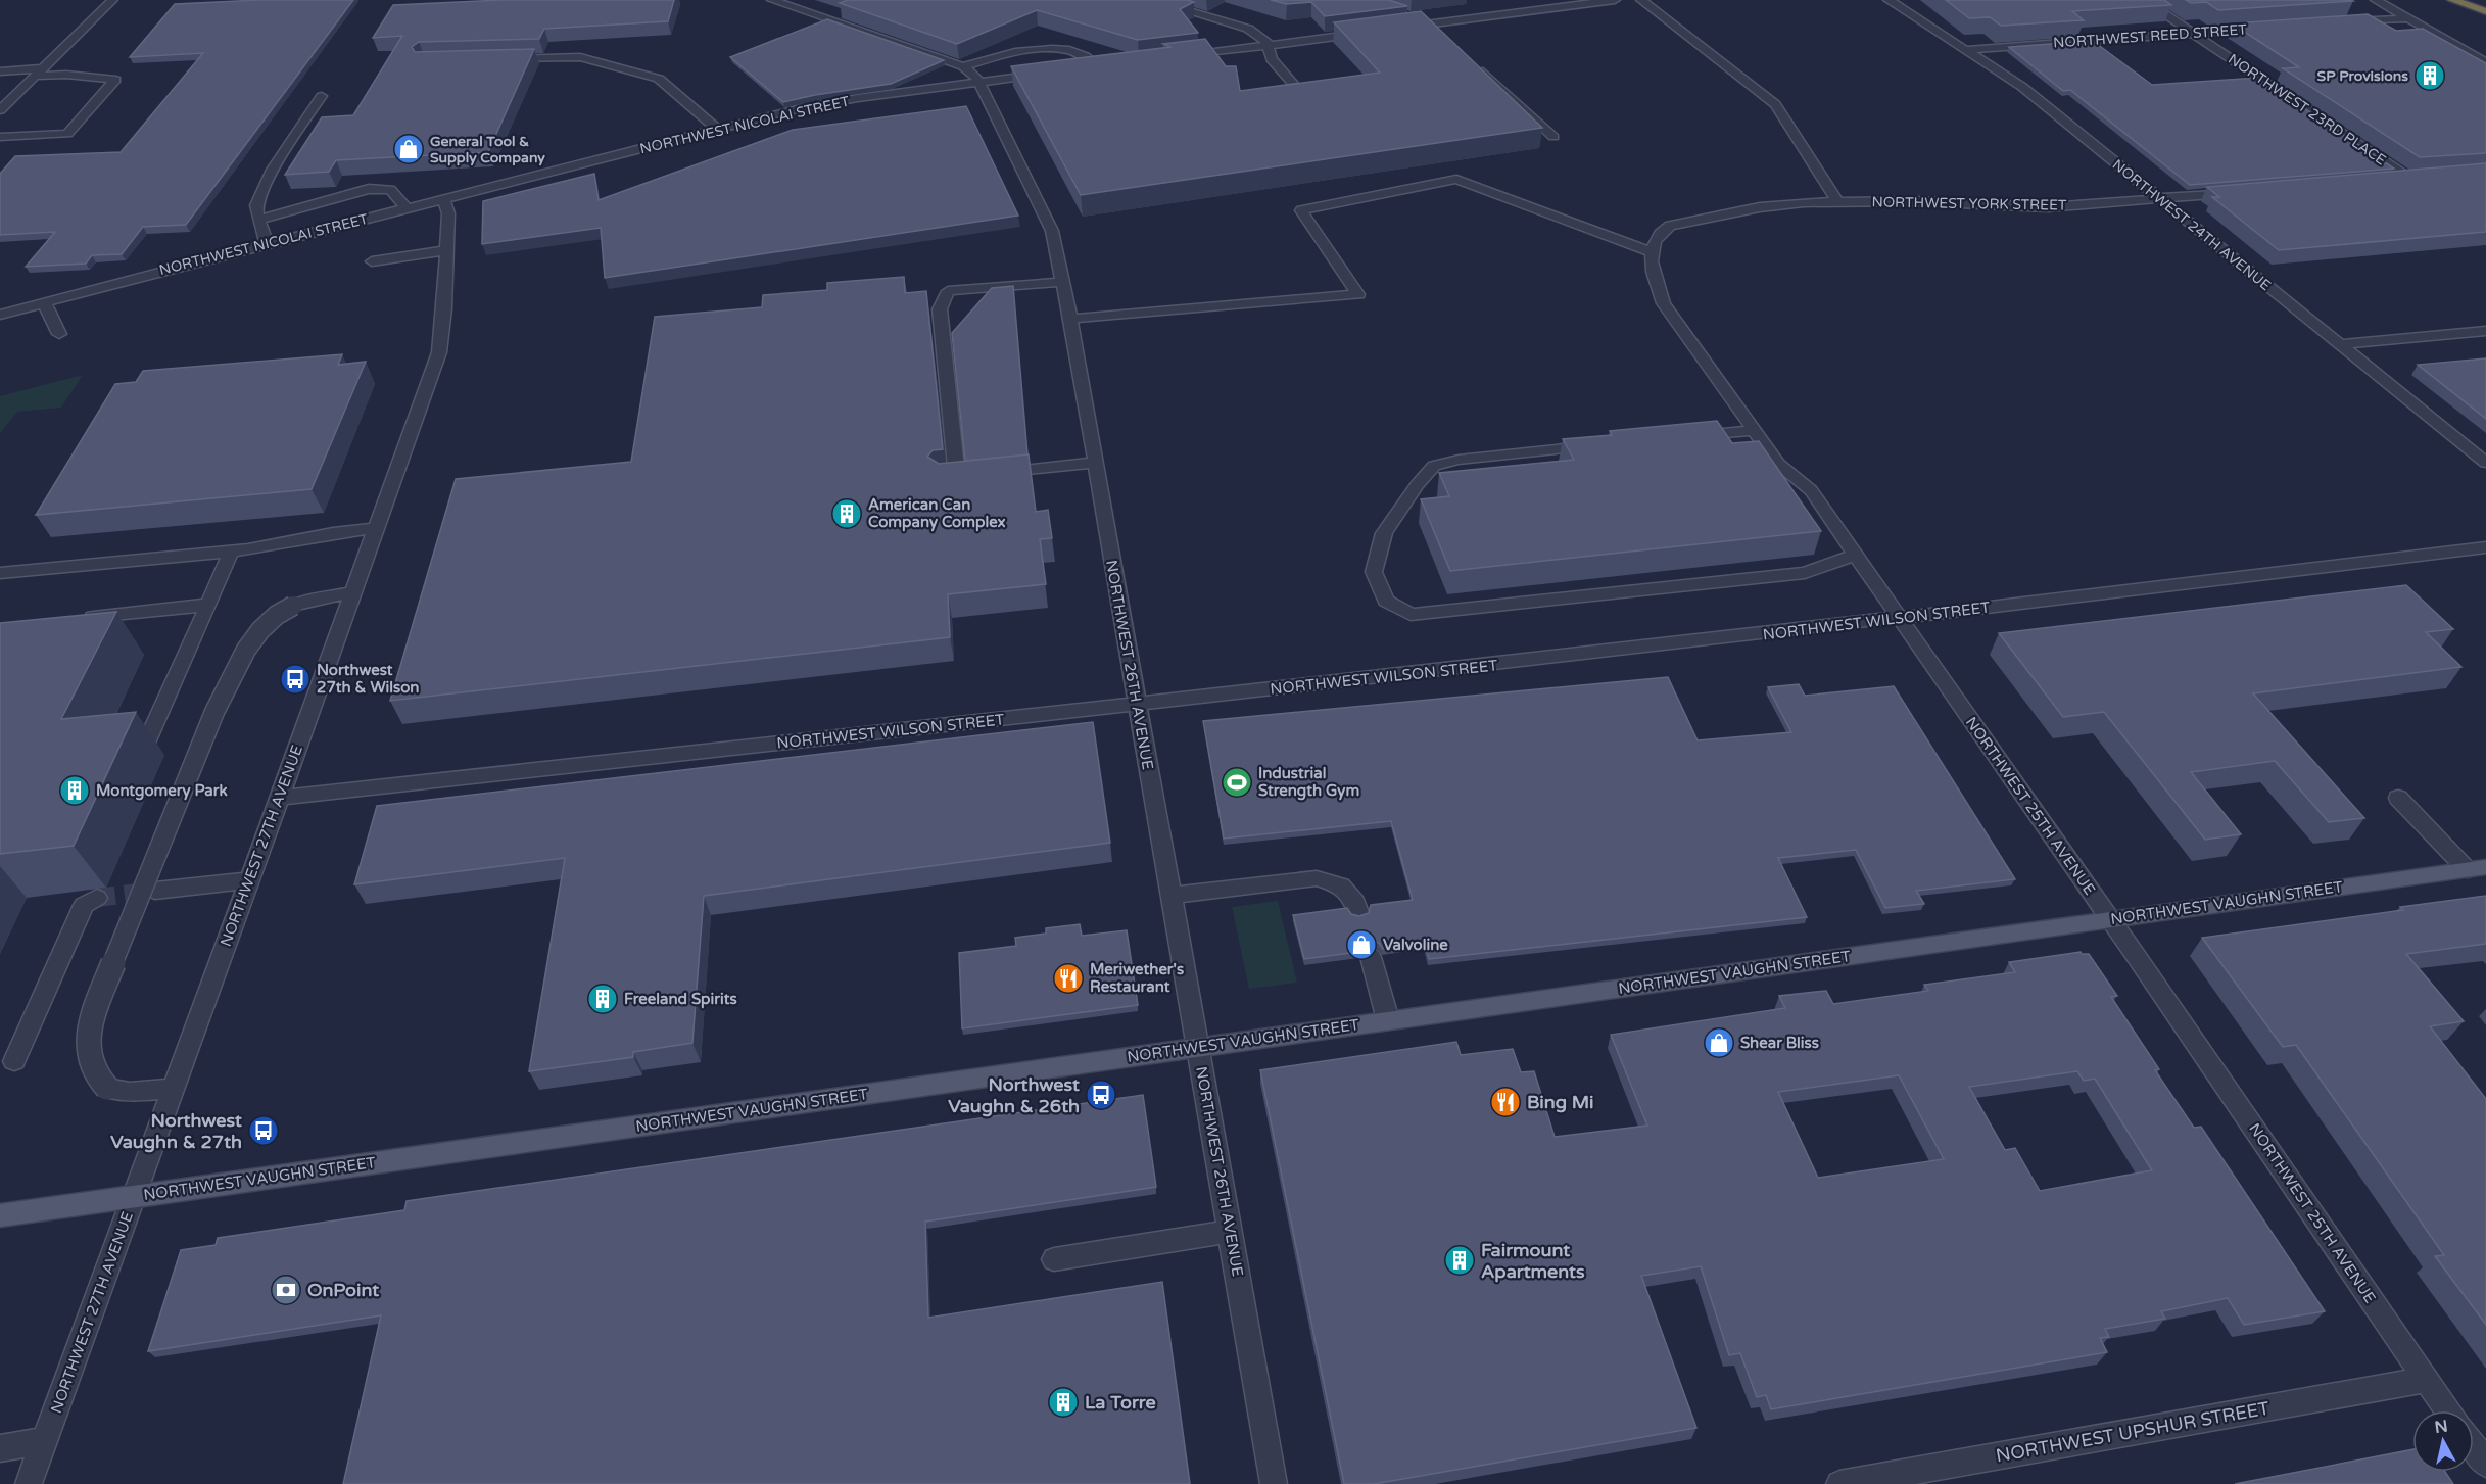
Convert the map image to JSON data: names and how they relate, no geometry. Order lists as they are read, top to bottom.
{
  "streets": {
    "main road": ["NORTHWEST VAUGHN STREET"],
    "street": [
      "NORTHWEST REED STREET",
      "NORTHWEST 23RD PLACE",
      "NORTHWEST NICOLAI STREET",
      "NORTHWEST YORK STREET",
      "NORTHWEST 24TH AVENUE",
      "NORTHWEST WILSON STREET",
      "NORTHWEST 26TH AVENUE",
      "NORTHWEST 25TH AVENUE",
      "NORTHWEST 27TH AVENUE",
      "NORTHWEST UPSHUR STREET"
    ]
  },
  "crossings": [
    ["NORTHWEST REED STREET", "NORTHWEST 23RD PLACE"],
    ["NORTHWEST REED STREET", "NORTHWEST 24TH AVENUE"],
    ["NORTHWEST NICOLAI STREET", "NORTHWEST 26TH AVENUE"],
    ["NORTHWEST NICOLAI STREET", "NORTHWEST 27TH AVENUE"],
    ["NORTHWEST YORK STREET", "NORTHWEST 24TH AVENUE"],
    ["NORTHWEST YORK STREET", "NORTHWEST 25TH AVENUE"],
    ["NORTHWEST WILSON STREET", "NORTHWEST 26TH AVENUE"],
    ["NORTHWEST WILSON STREET", "NORTHWEST 25TH AVENUE"],
    ["NORTHWEST WILSON STREET", "NORTHWEST 27TH AVENUE"],
    ["NORTHWEST 26TH AVENUE", "NORTHWEST VAUGHN STREET"],
    ["NORTHWEST 25TH AVENUE", "NORTHWEST VAUGHN STREET"],
    ["NORTHWEST 25TH AVENUE", "NORTHWEST UPSHUR STREET"],
    ["NORTHWEST 27TH AVENUE", "NORTHWEST VAUGHN STREET"]
  ],
  "places": {
    "building": [
      "SP Provisions",
      "American Can Company Complex",
      "Montgomery Park",
      "Freeland Spirits",
      "Fairmount Apartments",
      "La Torre"
    ],
    "shop": ["General Tool & Supply Company", "Valvoline", "Shear Bliss"],
    "bus stop": ["Northwest 27th & Wilson", "Northwest Vaughn & 26th", "Northwest Vaughn & 27th"],
    "sports": ["Industrial Strength Gym"],
    "restaurant": ["Meriwether's Restaurant", "Bing Mi"],
    "bank": ["OnPoint"]
  },
  "north": "top"
}
